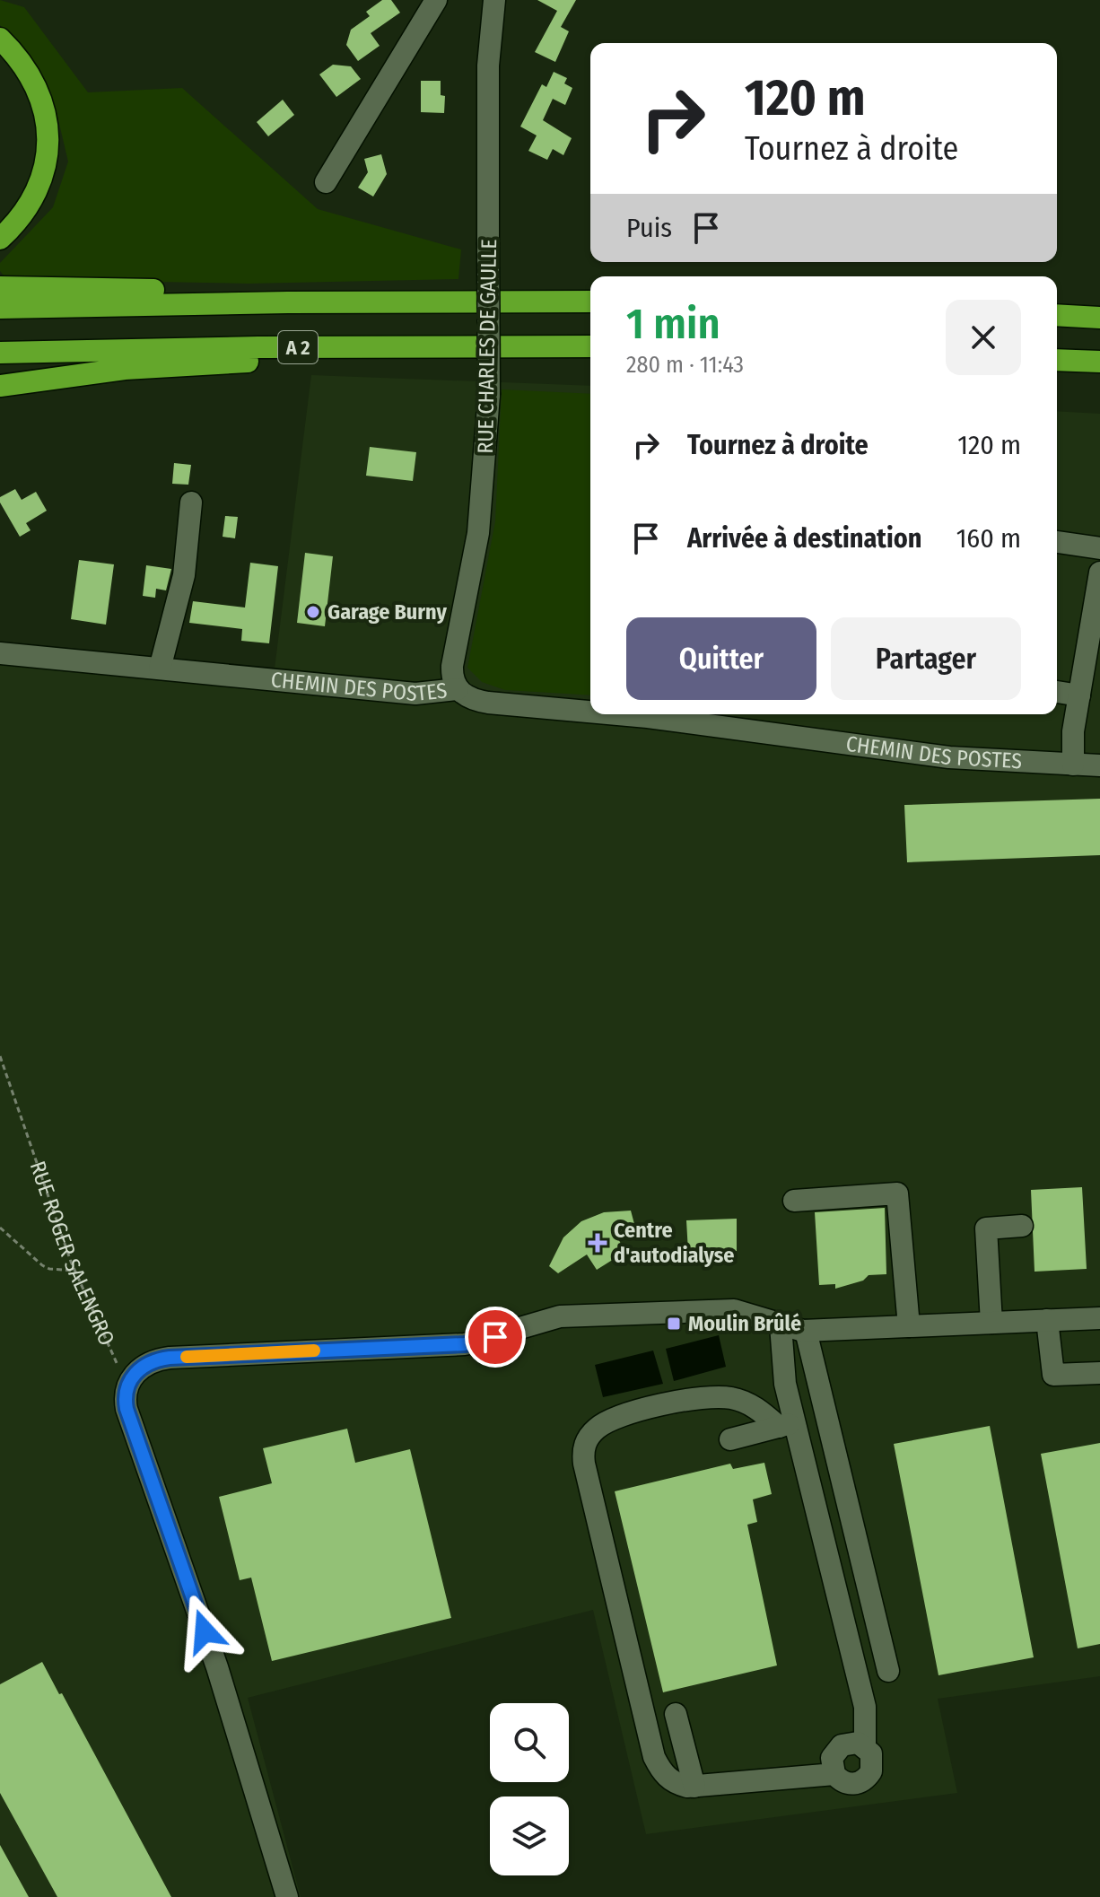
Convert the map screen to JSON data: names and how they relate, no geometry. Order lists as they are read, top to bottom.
{
  "streets": {
    "highway": ["A 2"],
    "street": ["RUE CHARLES DE GAULLE", "CHEMIN DES POSTES"],
    "path": ["RUE ROGER SALENGRO"]
  },
  "crossings": [
    ["RUE CHARLES DE GAULLE", "CHEMIN DES POSTES"]
  ],
  "places": {
    "other": ["Garage Burny"],
    "health": ["Centre d'autodialyse"],
    "transit": ["Moulin Brûlé"]
  },
  "page": {
    "turn": ["120 m", "Tournez à droite"],
    "then": "Puis",
    "heading": ["1 min", "280 m · 11:43"],
    "list": [
      {
        "name": "Tournez à droite",
        "value": "120 m"
      },
      {
        "name": "Arrivée à destination",
        "value": "160 m"
      }
    ],
    "buttons": ["Quitter", "Partager"]
  }
}
